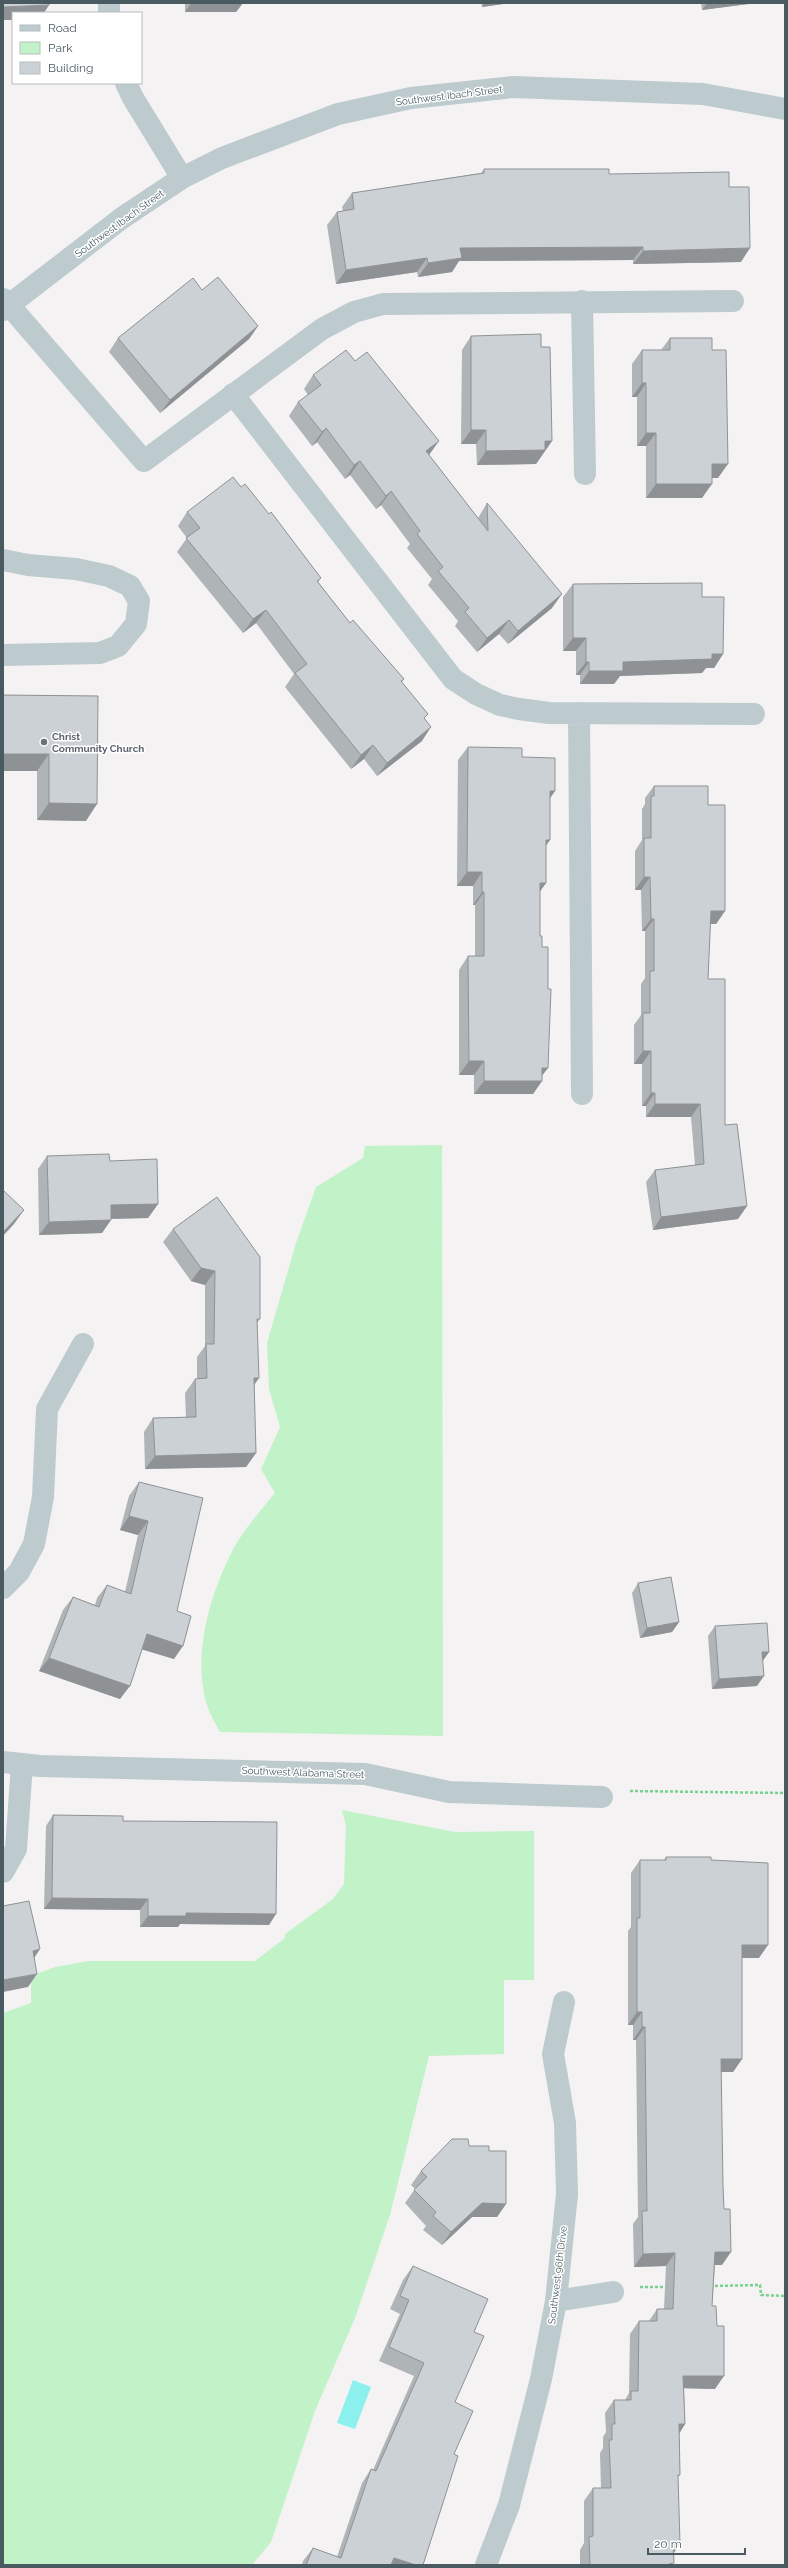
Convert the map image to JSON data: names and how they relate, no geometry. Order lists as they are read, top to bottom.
{
  "streets": {
    "street": ["Southwest Ibach Street", "Southwest Alabama Street", "Southwest 96th Drive"]
  },
  "places": ["Christ Community Church"],
  "legend": ["Road", "Park", "Building"],
  "scale_bar": "20 m"
}
